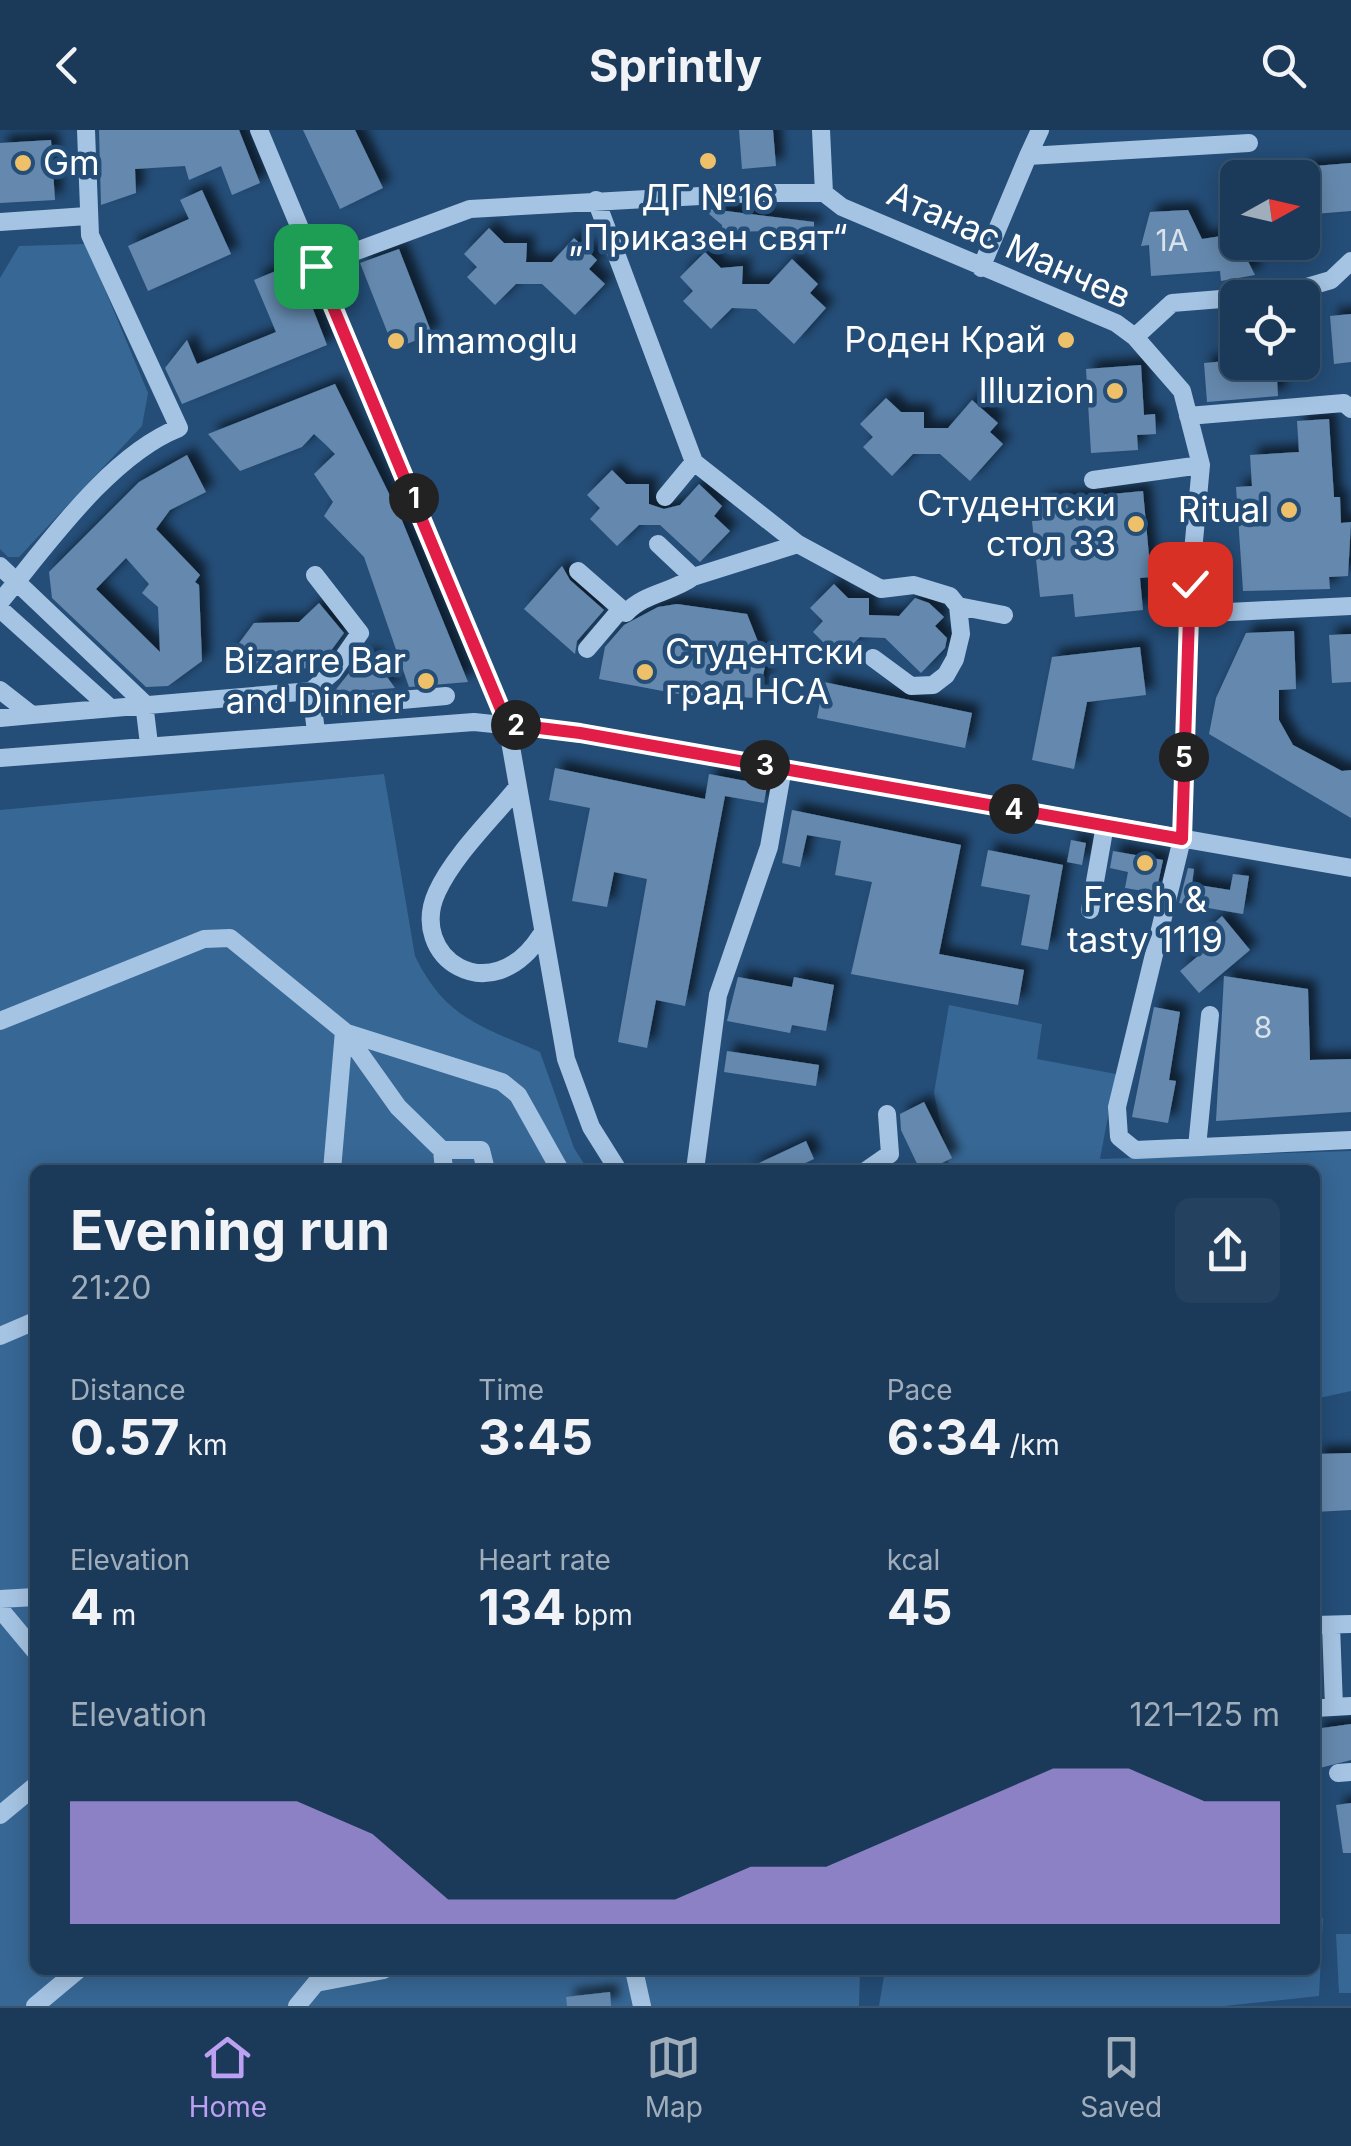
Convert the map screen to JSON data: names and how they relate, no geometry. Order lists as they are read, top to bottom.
{
  "streets": {
    "street": ["Атанас Манчев"]
  },
  "places": [
    "ДГ №16 „Приказен свят“",
    "Gm",
    "Роден Край",
    "Imamoglu",
    "Illuzion",
    "Ritual",
    "Студентски стол 33",
    "Студентски град НСА",
    "Bizarre Bar and Dinner",
    "Fresh & tasty 1119"
  ],
  "house_numbers": ["1А", "8"],
  "north": "right",
  "page": {
    "header": "Sprintly",
    "pins": [
      "1",
      "2",
      "5",
      "3",
      "4"
    ],
    "heading": ["Evening run", "21:20"],
    "stats": [
      ["Distance", "0.57 km"],
      ["Time", "3:45"],
      ["Pace", "6:34 /km"],
      ["Elevation", "4 m"],
      ["Heart rate", "134 bpm"],
      ["kcal", "45"]
    ],
    "chart": ["Elevation", "121–125 m"],
    "tabs": ["Home", "Map", "Saved"]
  }
}
